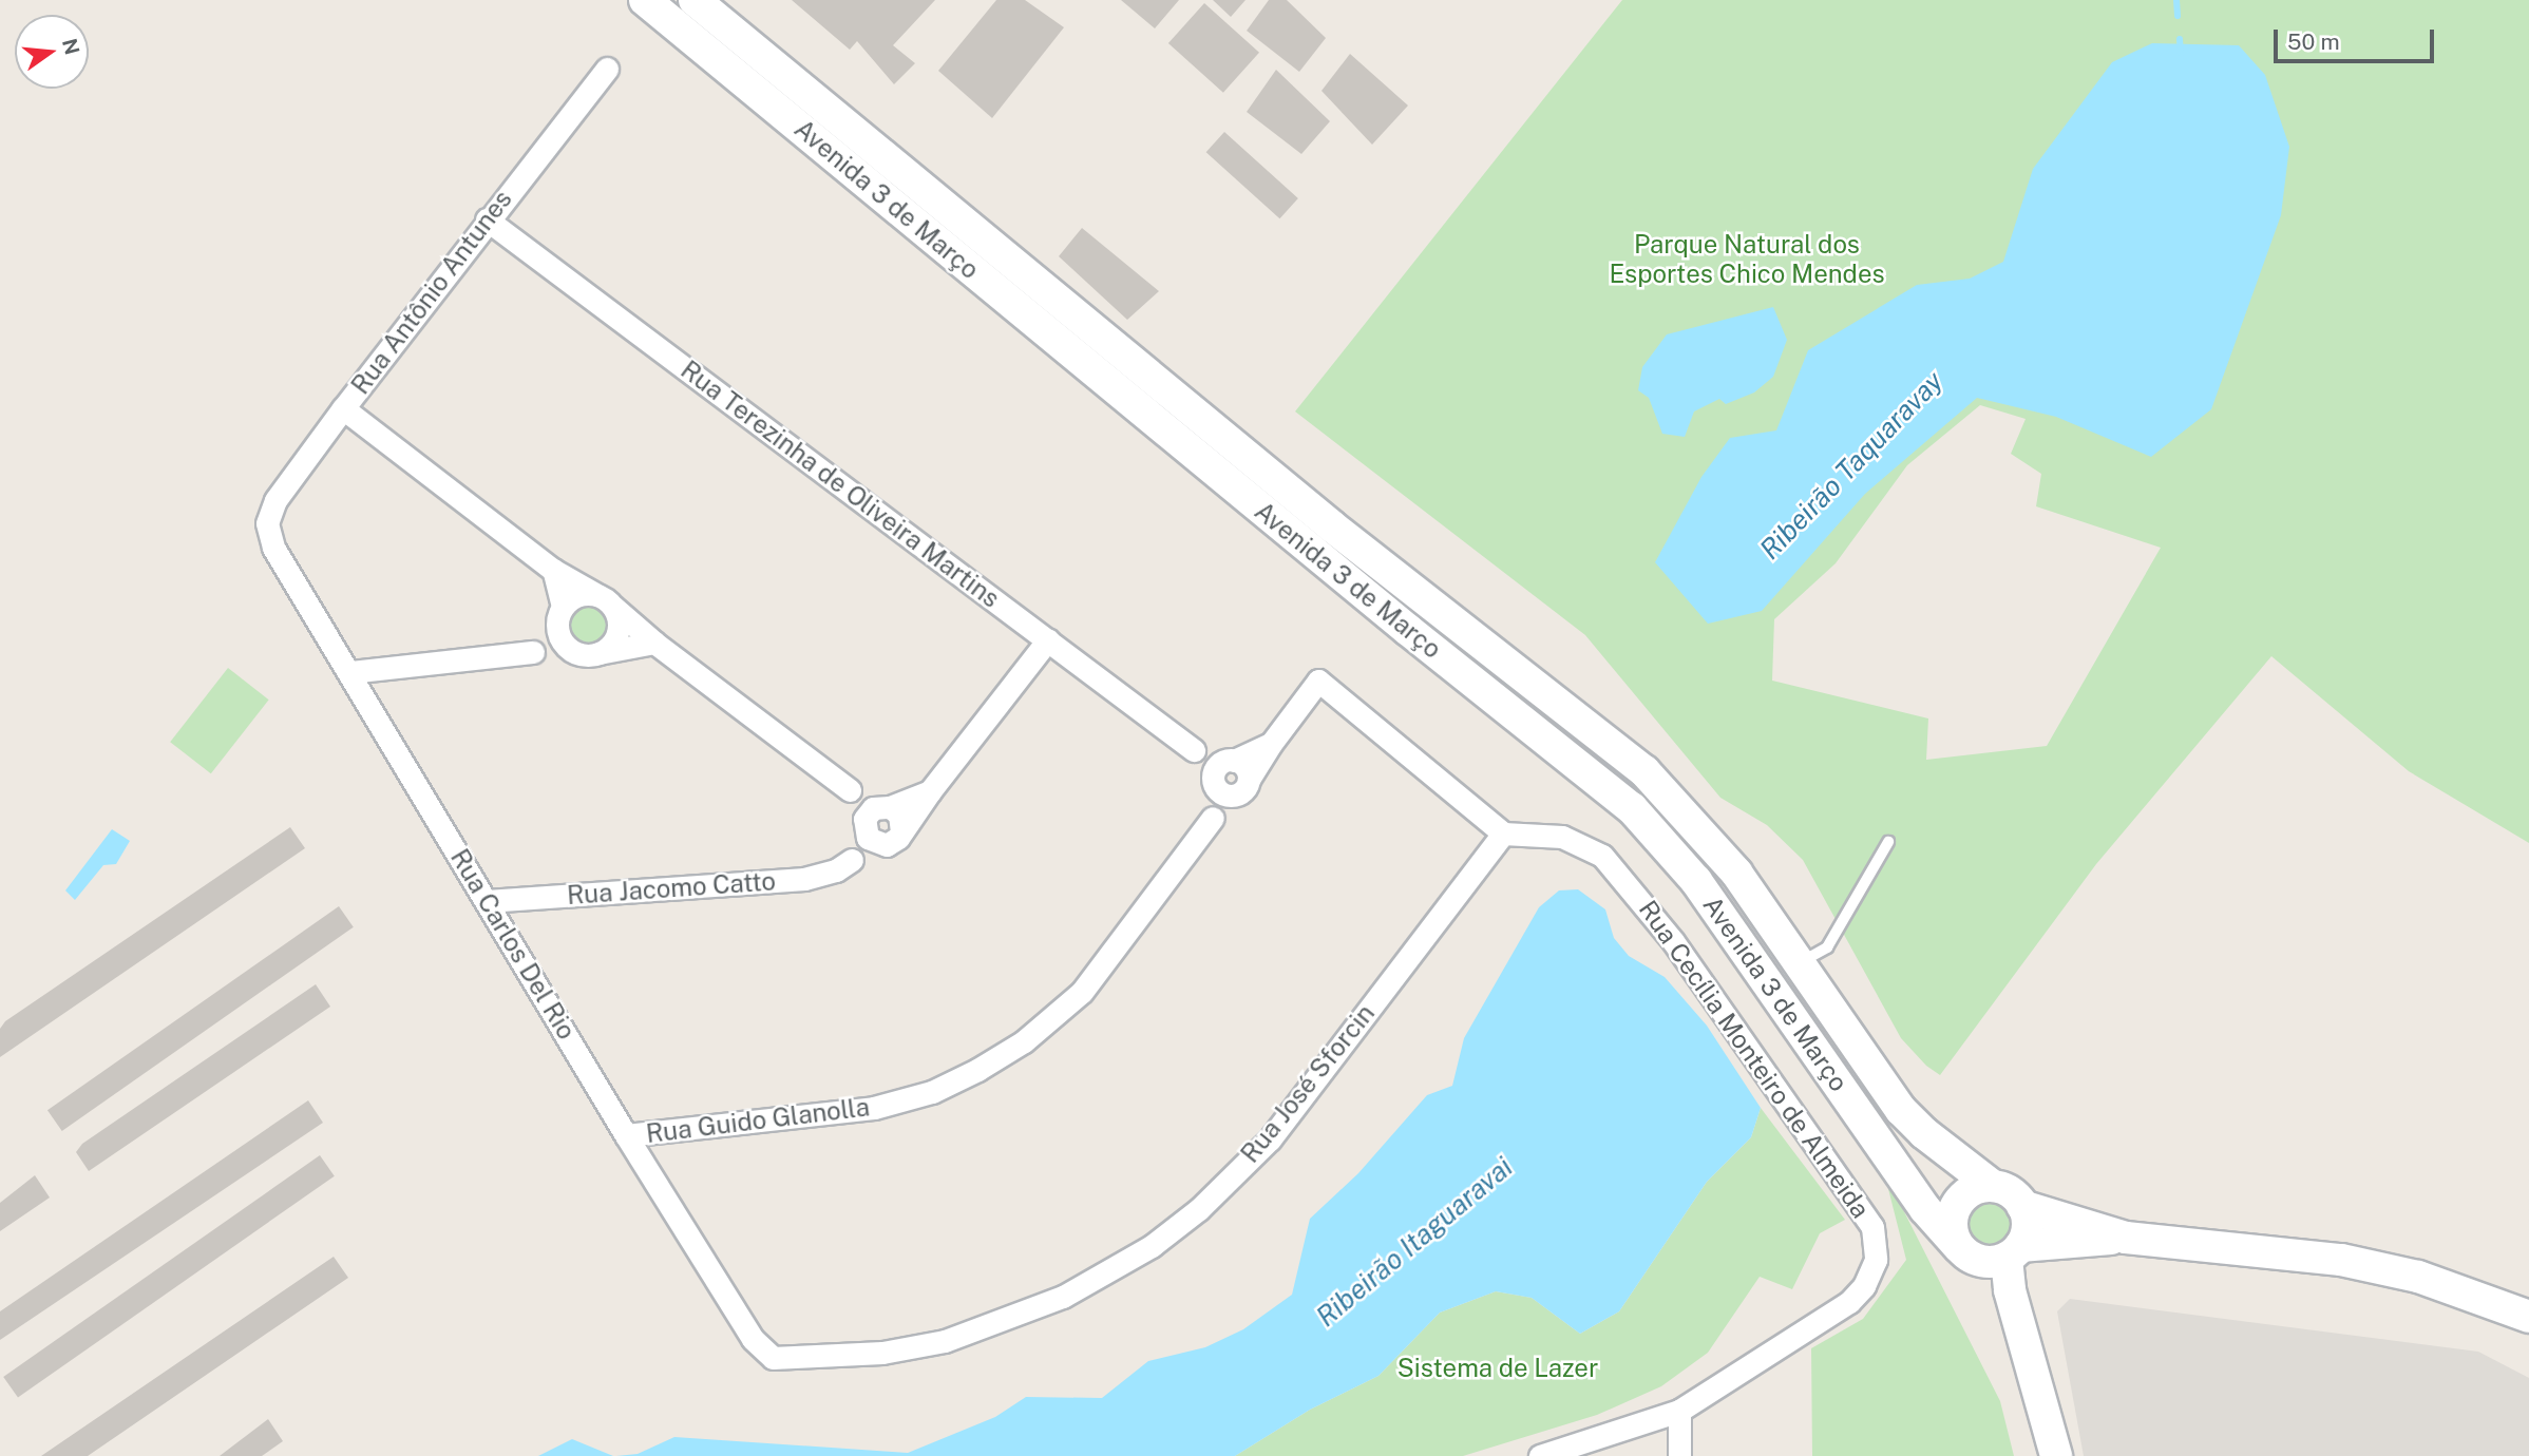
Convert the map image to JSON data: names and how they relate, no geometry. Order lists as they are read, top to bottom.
{
  "streets": {
    "main road": ["Avenida 3 de Março"],
    "street": [
      "Rua Antônio Antunes",
      "Rua Terezinha de Oliveira Martins",
      "Rua Jacomo Catto",
      "Rua Carlos Del Rio",
      "Rua Cecília Monteiro de Almeida",
      "Rua José Sforcin",
      "Rua Guido Glanolla"
    ]
  },
  "crossings": [
    ["Rua Antônio Antunes", "Rua Terezinha de Oliveira Martins"],
    ["Rua Antônio Antunes", "Rua Carlos Del Rio"],
    ["Rua Terezinha de Oliveira Martins", "Rua Guido Glanolla"],
    ["Rua Jacomo Catto", "Rua Carlos Del Rio"],
    ["Rua Carlos Del Rio", "Rua José Sforcin"],
    ["Rua Carlos Del Rio", "Rua Guido Glanolla"],
    ["Rua Cecília Monteiro de Almeida", "Rua José Sforcin"],
    ["Rua Cecília Monteiro de Almeida", "Rua Guido Glanolla"],
    ["Rua José Sforcin", "Rua Guido Glanolla"]
  ],
  "water": ["Ribeirão Taquaravay", "Ribeirão Itaguaravai"],
  "parks": ["Parque Natural dos Esportes Chico Mendes", "Sistema de Lazer"],
  "scale_bar": "50 m",
  "north": "right"
}
